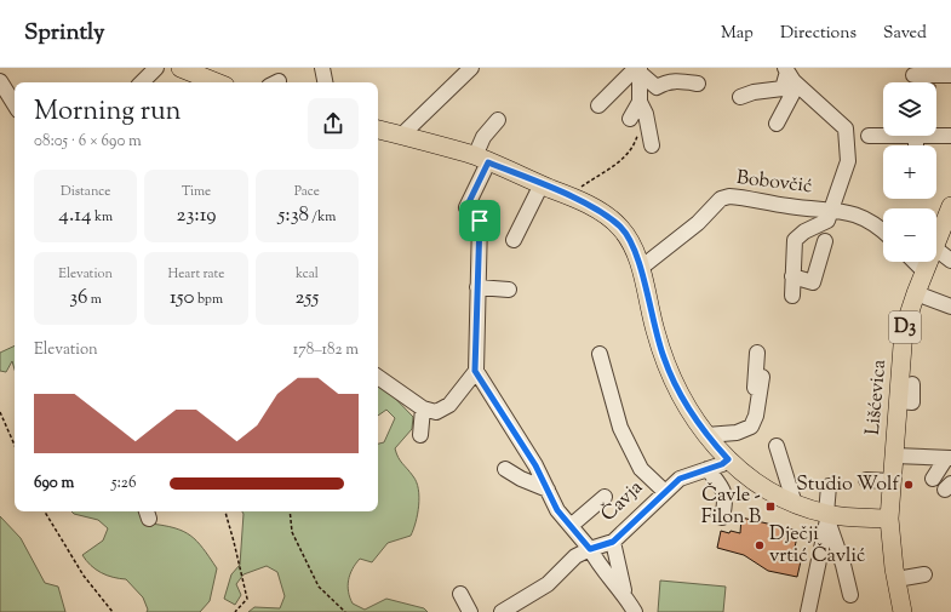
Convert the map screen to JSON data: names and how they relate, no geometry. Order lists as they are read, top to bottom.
{
  "streets": {
    "main road": ["D3", "Lišćevica"],
    "street": ["Bobovčić", "Čavja"]
  },
  "crossings": [
    ["D3", "Lišćevica"]
  ],
  "places": {
    "other": ["Studio Wolf", "Dječji vrtić Čavlić"],
    "transit": ["Čavle - Filon B"]
  },
  "page": {
    "header": "Sprintly",
    "nav": ["Map", "Directions", "Saved"],
    "map_buttons": ["+", "−"],
    "heading": ["Morning run", "08:05 · 6 × 690 m"],
    "stats": [
      ["Distance", "4.14 km"],
      ["Time", "23:19"],
      ["Pace", "5:38 /km"],
      ["Elevation", "36 m"],
      ["Heart rate", "150 bpm"],
      ["kcal", "255"]
    ],
    "chart": ["Elevation", "178–182 m"],
    "list": [
      {
        "name": "690 m",
        "note": "5:26"
      }
    ]
  }
}
